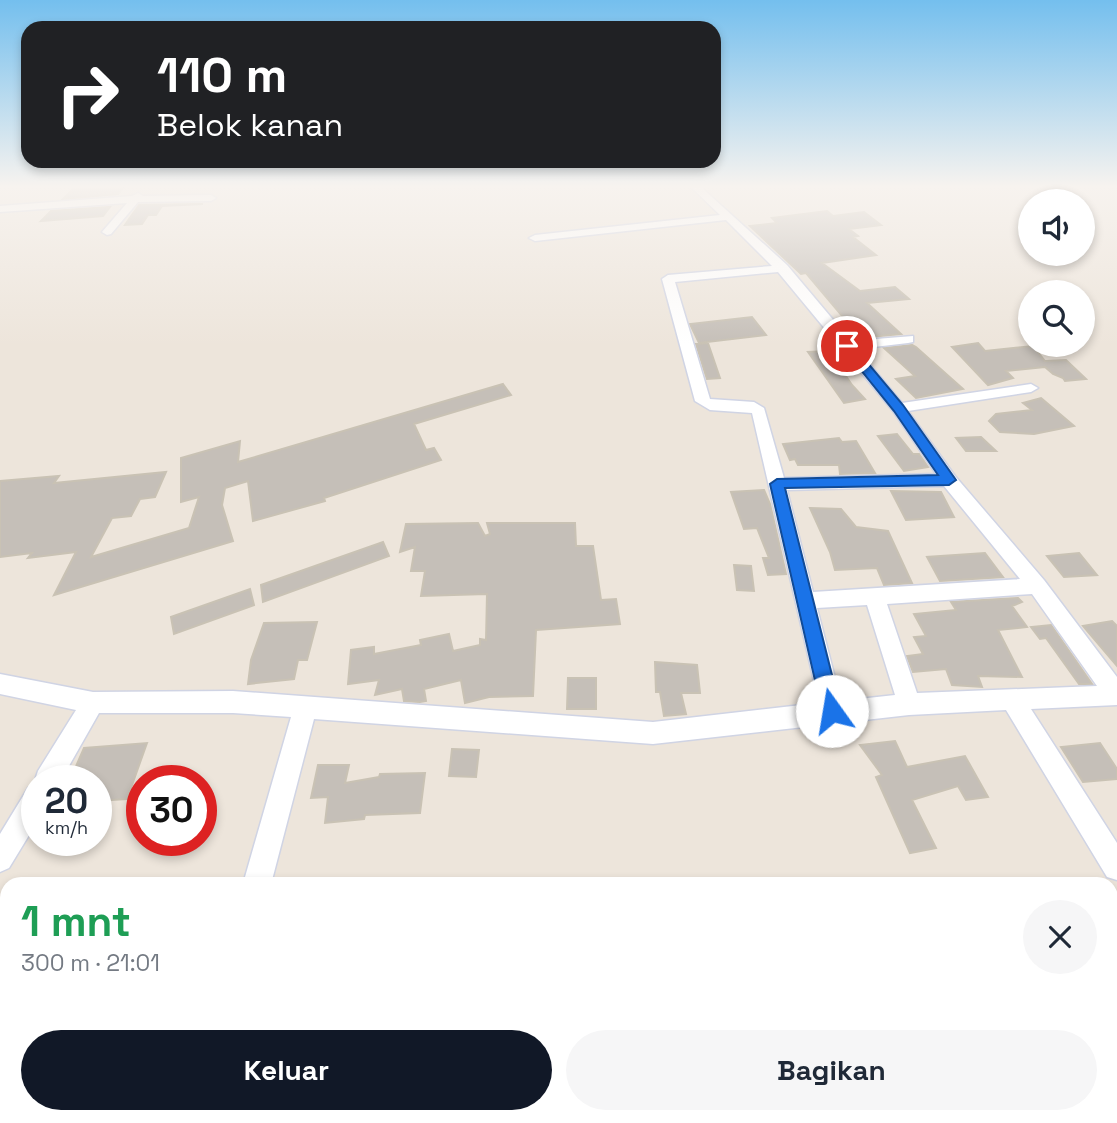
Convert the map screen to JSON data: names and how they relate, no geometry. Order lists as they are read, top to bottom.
{
  "page": {
    "turn": ["110 m", "Belok kanan"],
    "speed": "20 km/h",
    "limit": "30",
    "heading": ["1 mnt", "300 m · 21:01"],
    "buttons": ["Keluar", "Bagikan"]
  }
}
